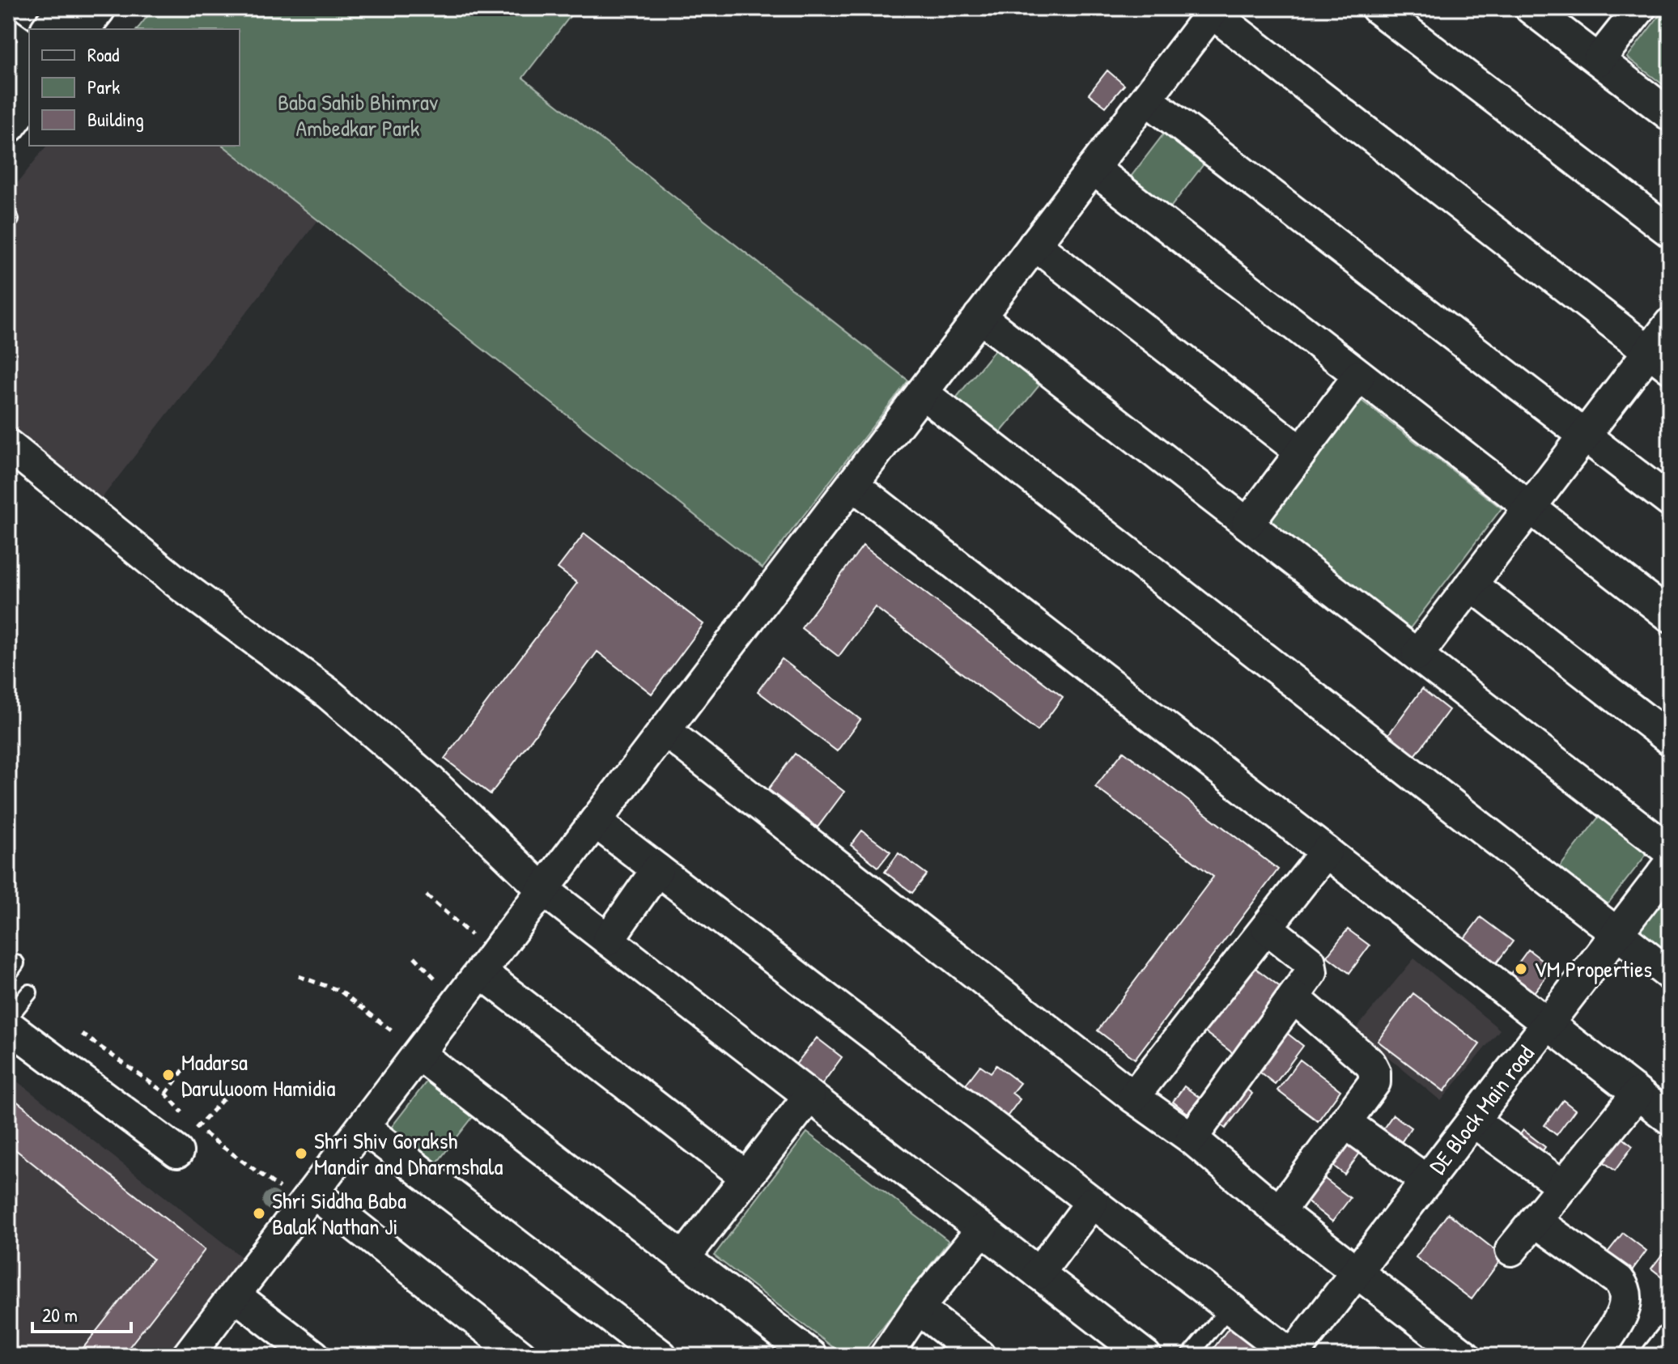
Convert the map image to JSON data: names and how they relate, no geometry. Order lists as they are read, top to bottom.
{
  "streets": {
    "street": ["DE Block Main road"]
  },
  "parks": ["Baba Sahib Bhimrav Ambedkar Park"],
  "places": [
    "VM Properties",
    "Madarsa Daruluoom Hamidia",
    "Shri Shiv Goraksh Mandir and Dharmshala",
    "Shri Siddha Baba Balak Nathan Ji"
  ],
  "legend": ["Road", "Park", "Building"],
  "scale_bar": "20 m"
}
